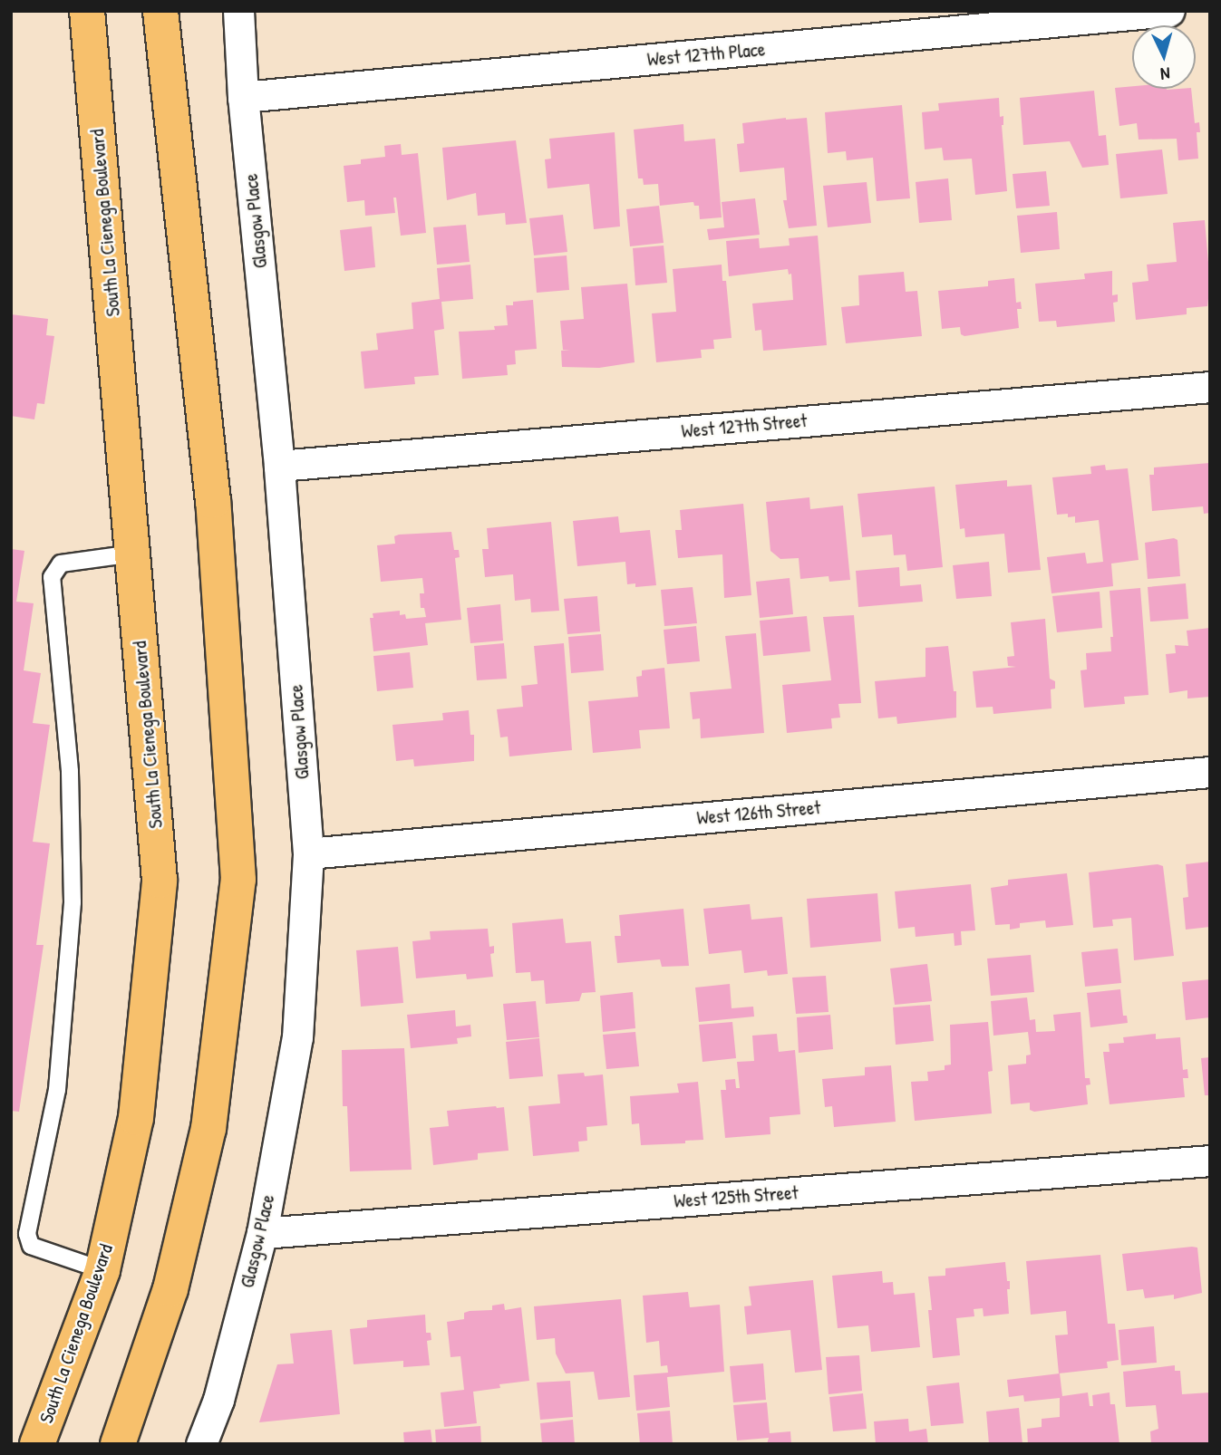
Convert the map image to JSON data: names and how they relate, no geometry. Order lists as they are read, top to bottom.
{
  "streets": {
    "main road": ["South La Cienega Boulevard"],
    "street": [
      "West 127th Place",
      "Glasgow Place",
      "West 127th Street",
      "West 126th Street",
      "West 125th Street"
    ]
  },
  "crossings": [
    ["West 127th Place", "Glasgow Place"],
    ["Glasgow Place", "West 127th Street"],
    ["Glasgow Place", "West 126th Street"],
    ["Glasgow Place", "West 125th Street"]
  ],
  "north": "bottom"
}
